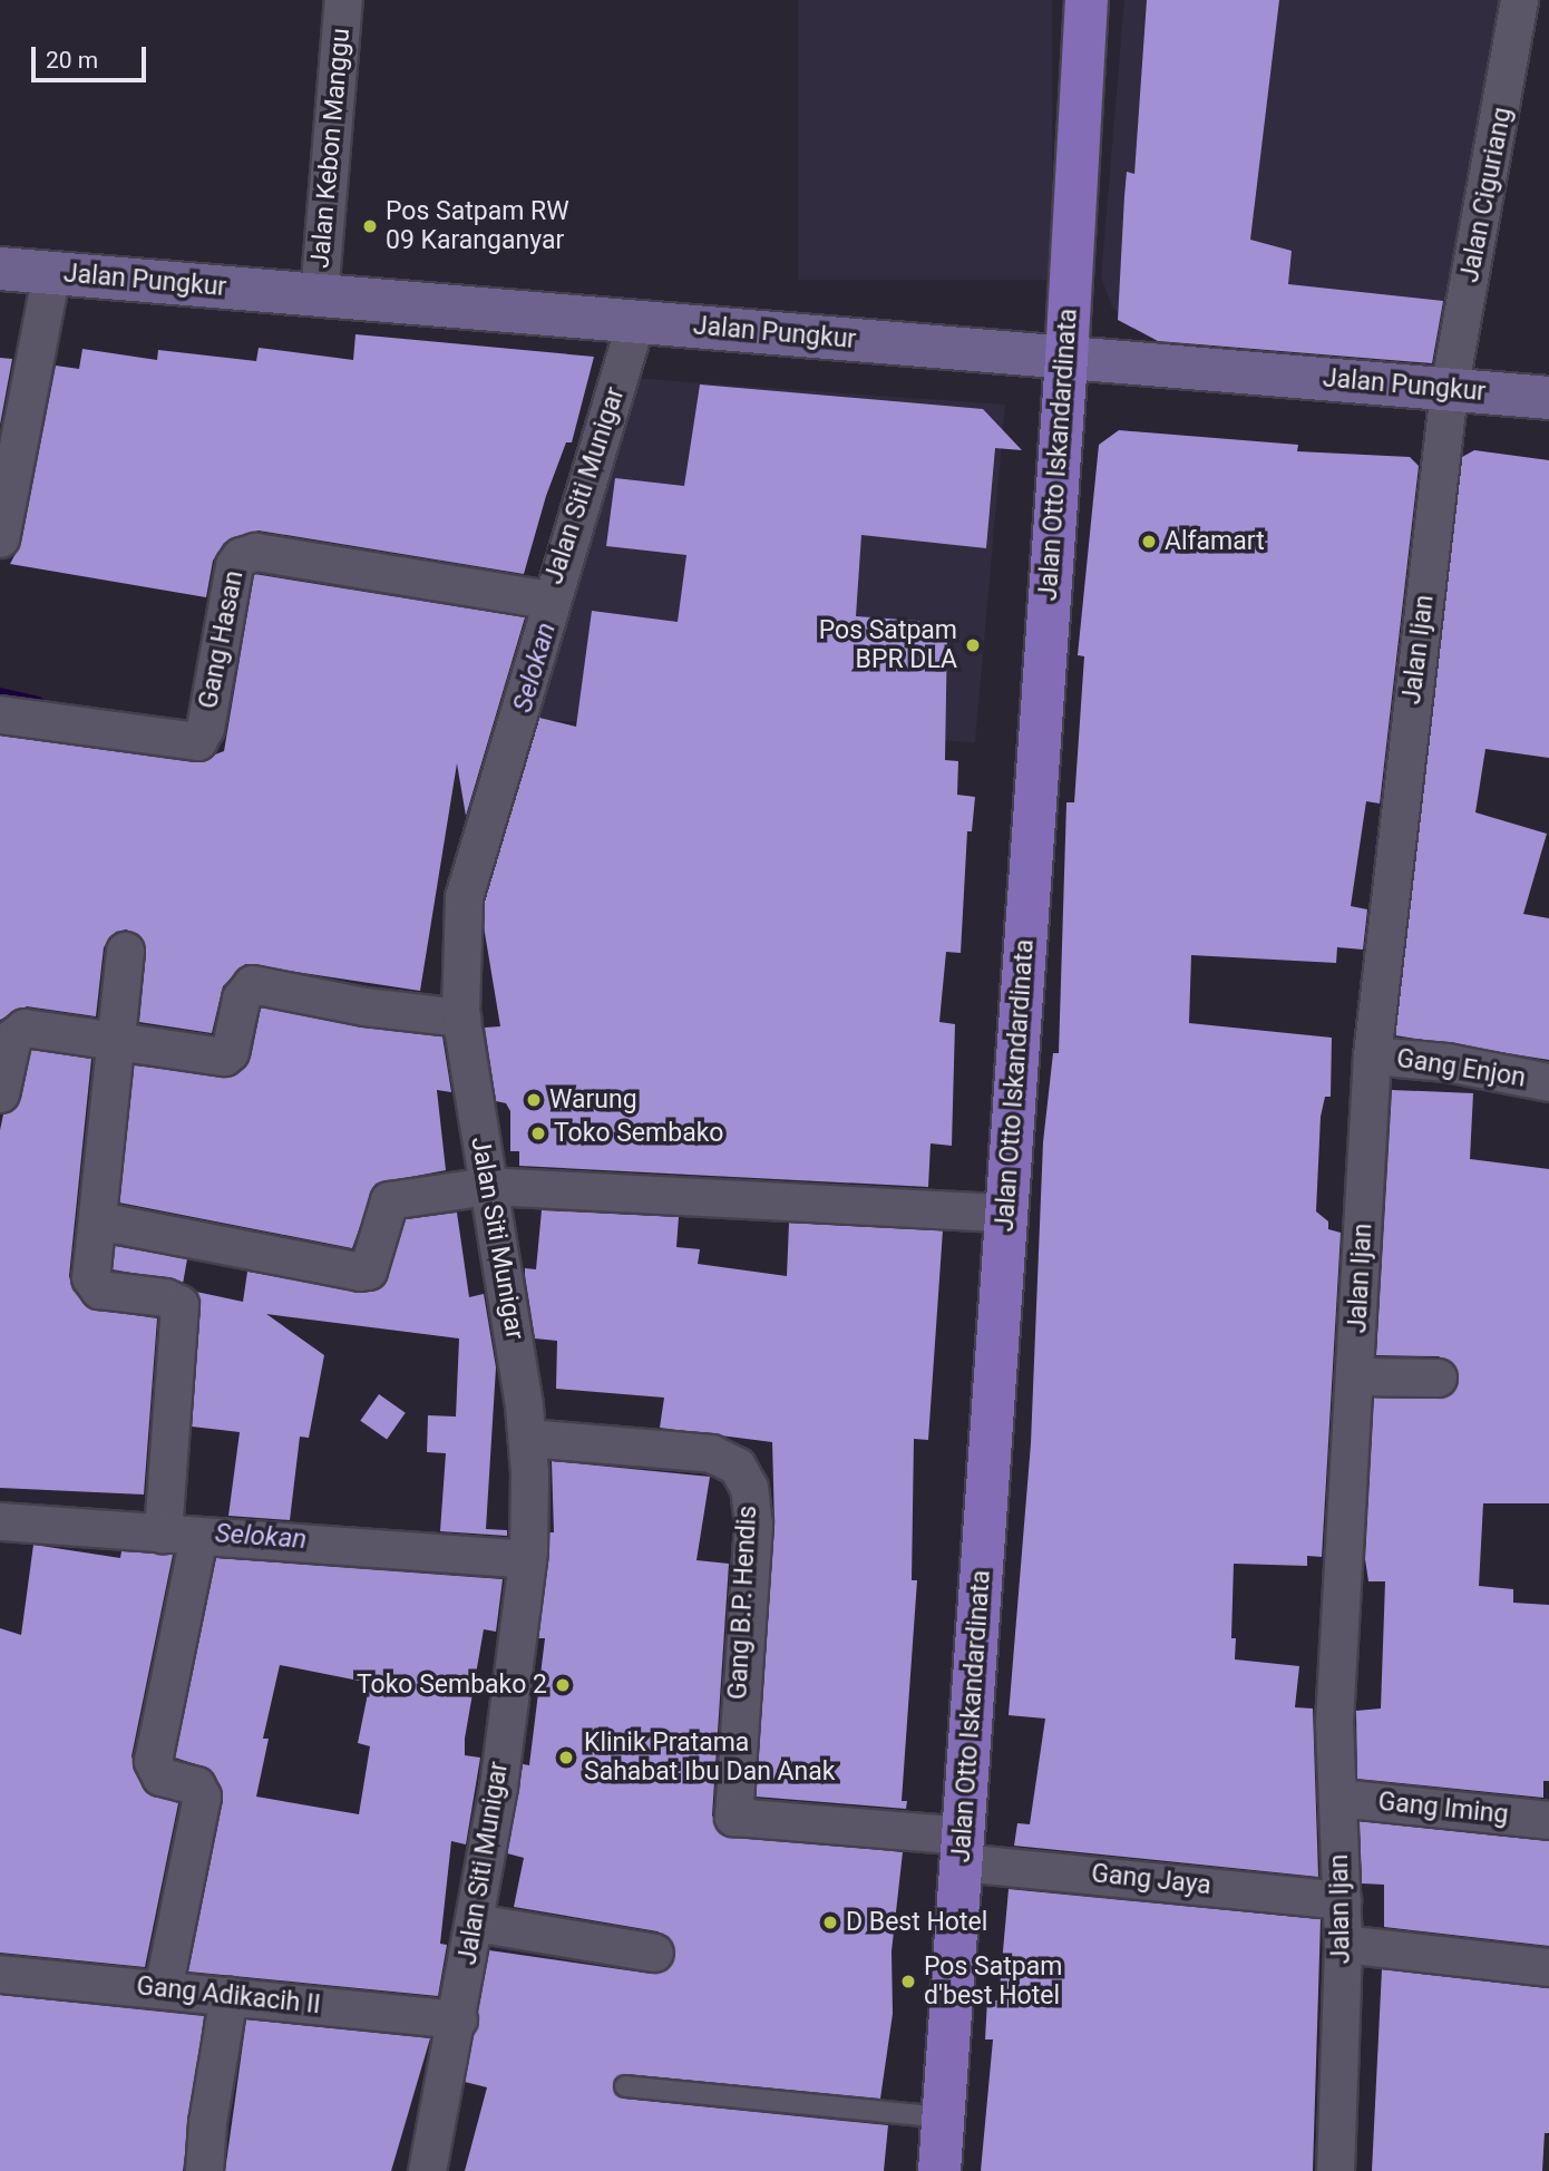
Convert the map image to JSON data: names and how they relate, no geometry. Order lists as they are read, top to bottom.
{
  "streets": {
    "main road": ["Jalan Pungkur", "Jalan Otto Iskandardinata"],
    "street": [
      "Jalan Kebon Manggu",
      "Jalan Ciguriang",
      "Jalan Siti Munigar",
      "Gang Hasan",
      "Jalan Ijan",
      "Gang Enjon",
      "Gang B.P. Hendis",
      "Gang Iming",
      "Gang Jaya",
      "Gang Adikacih II"
    ]
  },
  "crossings": [
    ["Jalan Kebon Manggu", "Jalan Pungkur"],
    ["Jalan Ciguriang", "Jalan Pungkur"],
    ["Jalan Ciguriang", "Jalan Ijan"],
    ["Jalan Pungkur", "Jalan Otto Iskandardinata"],
    ["Jalan Pungkur", "Jalan Siti Munigar"],
    ["Jalan Pungkur", "Jalan Ijan"],
    ["Jalan Otto Iskandardinata", "Gang B.P. Hendis"],
    ["Jalan Otto Iskandardinata", "Gang Jaya"],
    ["Jalan Siti Munigar", "Gang Hasan"],
    ["Jalan Siti Munigar", "Gang B.P. Hendis"],
    ["Jalan Siti Munigar", "Gang Adikacih II"],
    ["Jalan Ijan", "Gang Enjon"],
    ["Jalan Ijan", "Gang Iming"],
    ["Jalan Ijan", "Gang Jaya"],
    ["Gang B.P. Hendis", "Gang Jaya"]
  ],
  "water": ["Selokan"],
  "places": [
    "Pos Satpam RW 09 Karanganyar",
    "Alfamart",
    "Pos Satpam BPR DLA",
    "Warung",
    "Toko Sembako",
    "Toko Sembako 2",
    "Klinik Pratama Sahabat Ibu Dan Anak",
    "D Best Hotel",
    "Pos Satpam d'best Hotel"
  ],
  "scale_bar": "20 m"
}
